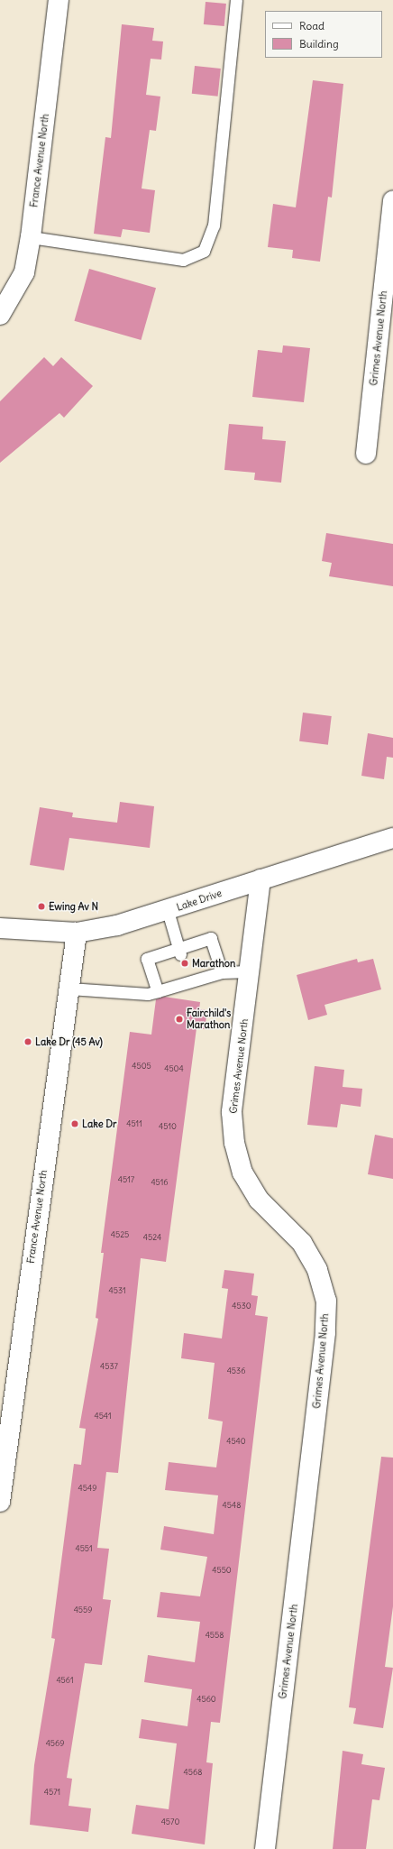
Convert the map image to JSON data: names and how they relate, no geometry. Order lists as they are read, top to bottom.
{
  "streets": {
    "street": ["France Avenue North", "Grimes Avenue North", "Lake Drive"]
  },
  "crossings": [
    ["France Avenue North", "Lake Drive"],
    ["Grimes Avenue North", "Lake Drive"]
  ],
  "places": [
    "Ewing Av N",
    "Marathon",
    "Fairchild's Marathon",
    "Lake Dr (45 Av)",
    "Lake Dr"
  ],
  "house_numbers": [
    "4505",
    "4504",
    "4511",
    "4510",
    "4517",
    "4516",
    "4525",
    "4524",
    "4531",
    "4530",
    "4537",
    "4536",
    "4541",
    "4540",
    "4549",
    "4548",
    "4551",
    "4550",
    "4559",
    "4558",
    "4561",
    "4560",
    "4569",
    "4568",
    "4571",
    "4570"
  ],
  "legend": ["Road", "Building"]
}
